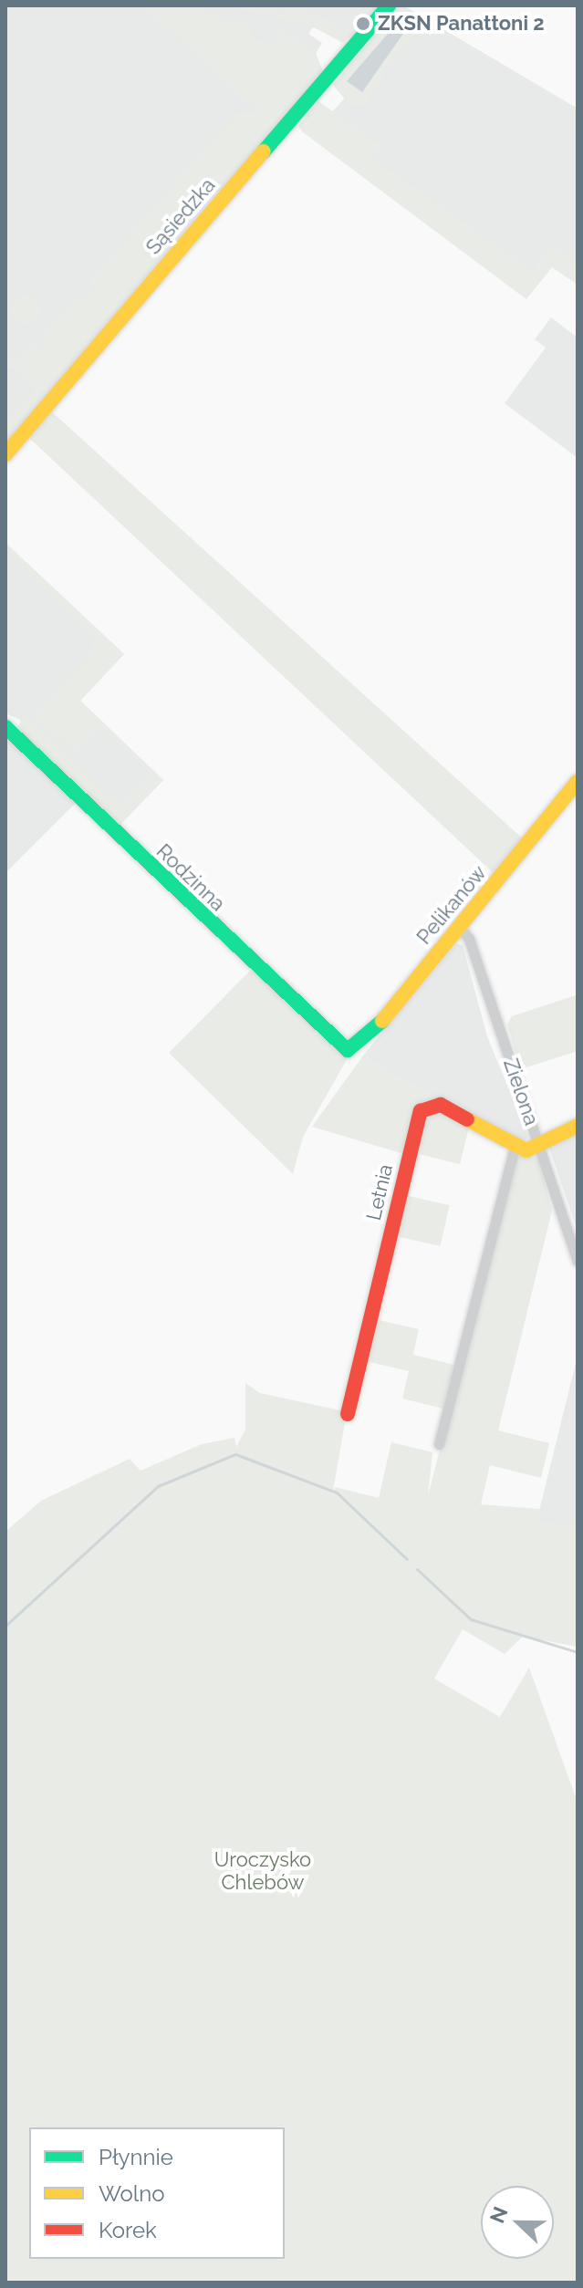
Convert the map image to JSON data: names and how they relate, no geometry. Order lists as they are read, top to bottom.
{
  "streets": {
    "street": [
      "Sąsiedzka",
      "Rodzinna",
      "Pelikanów",
      "Zielona",
      "Letnia"
    ]
  },
  "crossings": [
    ["Rodzinna", "Pelikanów"],
    ["Pelikanów", "Zielona"]
  ],
  "parks": ["Uroczysko Chlebów"],
  "places": ["ZKSN Panattoni 2"],
  "legend": ["Płynnie", "Wolno", "Korek"],
  "north": "left"
}
